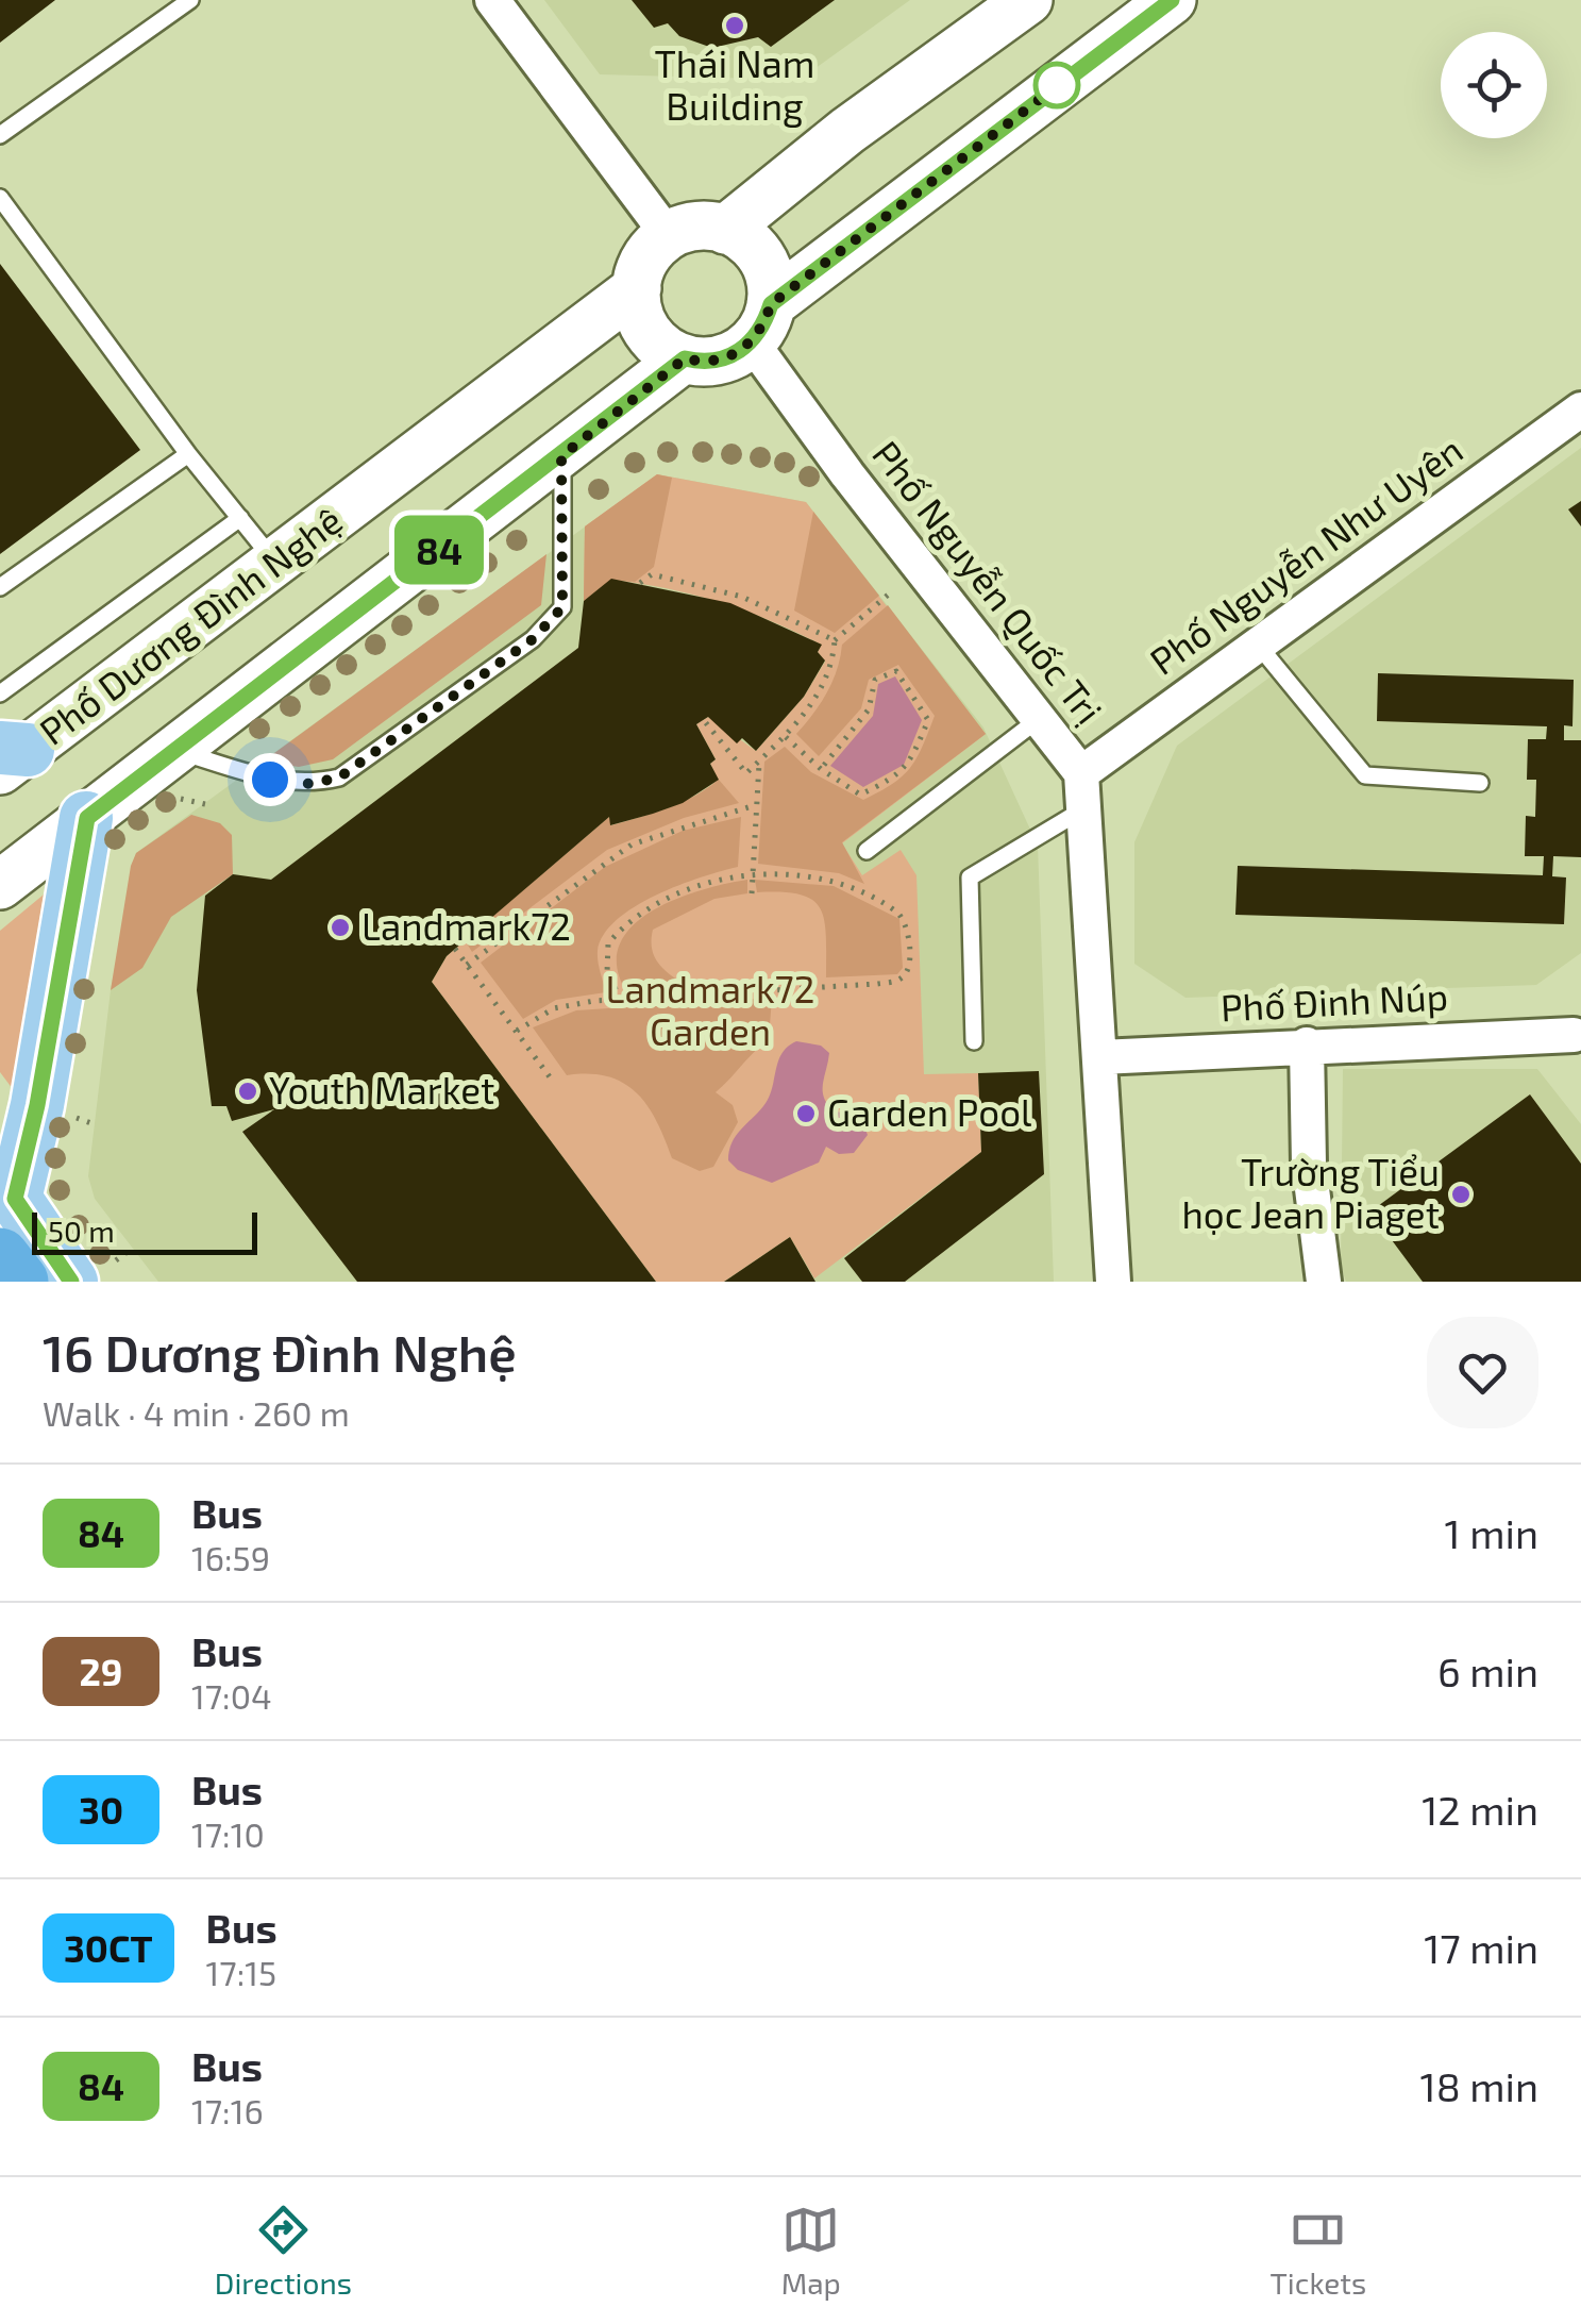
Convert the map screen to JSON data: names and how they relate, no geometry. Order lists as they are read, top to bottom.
{
  "streets": {
    "main road": ["Phố Dương Đình Nghệ"],
    "street": ["Phố Nguyễn Như Uyên", "Phố Nguyễn Quốc Trị", "Phố Đinh Núp"]
  },
  "crossings": [
    ["Phố Nguyễn Như Uyên", "Phố Nguyễn Quốc Trị"],
    ["Phố Nguyễn Quốc Trị", "Phố Dương Đình Nghệ"],
    ["Phố Nguyễn Quốc Trị", "Phố Đinh Núp"]
  ],
  "parks": ["Landmark72 Garden"],
  "places": [
    "Thái Nam Building",
    "Landmark72",
    "Youth Market",
    "Garden Pool",
    "Trường Tiểu học Jean Piaget"
  ],
  "lines": ["bus line 84"],
  "scale_bar": "50 m",
  "page": {
    "on_map": "84",
    "scale": "50 m",
    "heading": ["16 Dương Đình Nghệ", "Walk · 4 min · 260 m"],
    "list": [
      {
        "mark": "84",
        "name": "Bus",
        "note": "16:59",
        "value": "1 min"
      },
      {
        "mark": "29",
        "name": "Bus",
        "note": "17:04",
        "value": "6 min"
      },
      {
        "mark": "30",
        "name": "Bus",
        "note": "17:10",
        "value": "12 min"
      },
      {
        "mark": "30CT",
        "name": "Bus",
        "note": "17:15",
        "value": "17 min"
      },
      {
        "mark": "84",
        "name": "Bus",
        "note": "17:16",
        "value": "18 min"
      }
    ],
    "tabs": ["Directions", "Map", "Tickets"]
  }
}
